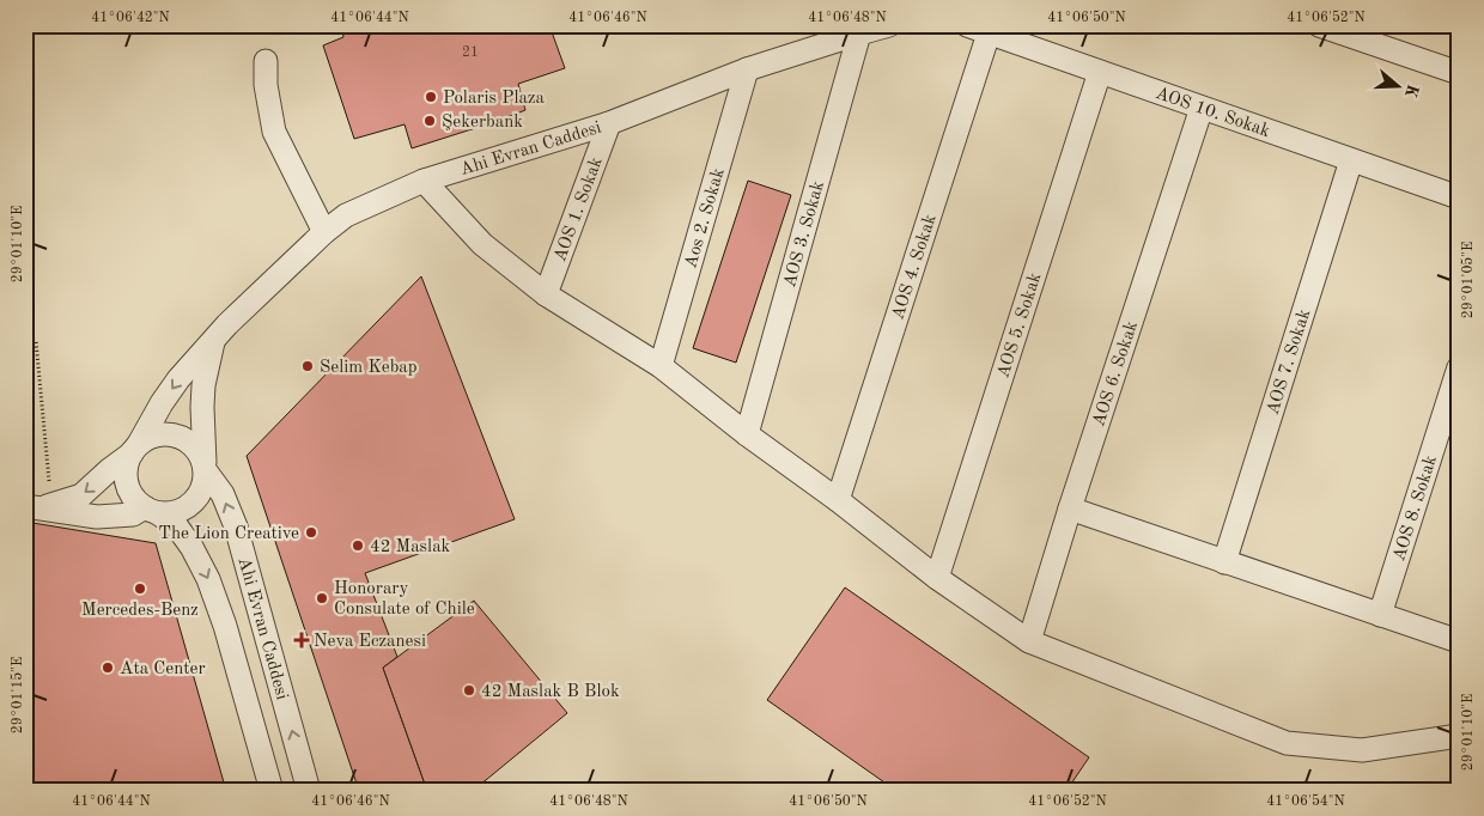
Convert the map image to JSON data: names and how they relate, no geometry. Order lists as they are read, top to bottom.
{
  "streets": {
    "street": [
      "AOS 10. Sokak",
      "Ahi Evran Caddesi",
      "AOS 1. Sokak",
      "Aos 2. Sokak",
      "AOS 3. Sokak",
      "AOS 4. Sokak",
      "AOS 5. Sokak",
      "AOS 7. Sokak",
      "AOS 6. Sokak",
      "AOS 8. Sokak"
    ]
  },
  "crossings": [
    ["AOS 10. Sokak", "AOS 4. Sokak"],
    ["AOS 10. Sokak", "AOS 5. Sokak"],
    ["AOS 10. Sokak", "AOS 7. Sokak"],
    ["AOS 10. Sokak", "AOS 6. Sokak"],
    ["Ahi Evran Caddesi", "AOS 1. Sokak"],
    ["Ahi Evran Caddesi", "Aos 2. Sokak"],
    ["Ahi Evran Caddesi", "AOS 3. Sokak"]
  ],
  "places": {
    "other": [
      "Polaris Plaza",
      "Şekerbank",
      "Selim Kebap",
      "The Lion Creative",
      "42 Maslak",
      "Mercedes-Benz",
      "Honorary Consulate of Chile",
      "Ata Center",
      "42 Maslak B Blok"
    ],
    "health": ["Neva Eczanesi"]
  },
  "house_numbers": ["21"],
  "north": "right",
  "coordinates": [
    "41°06'42\"N",
    "41°06'44\"N",
    "41°06'46\"N",
    "41°06'48\"N",
    "41°06'50\"N",
    "41°06'52\"N",
    "29°01'10\"E",
    "29°01'05\"E",
    "29°01'15\"E",
    "41°06'54\"N"
  ]
}
